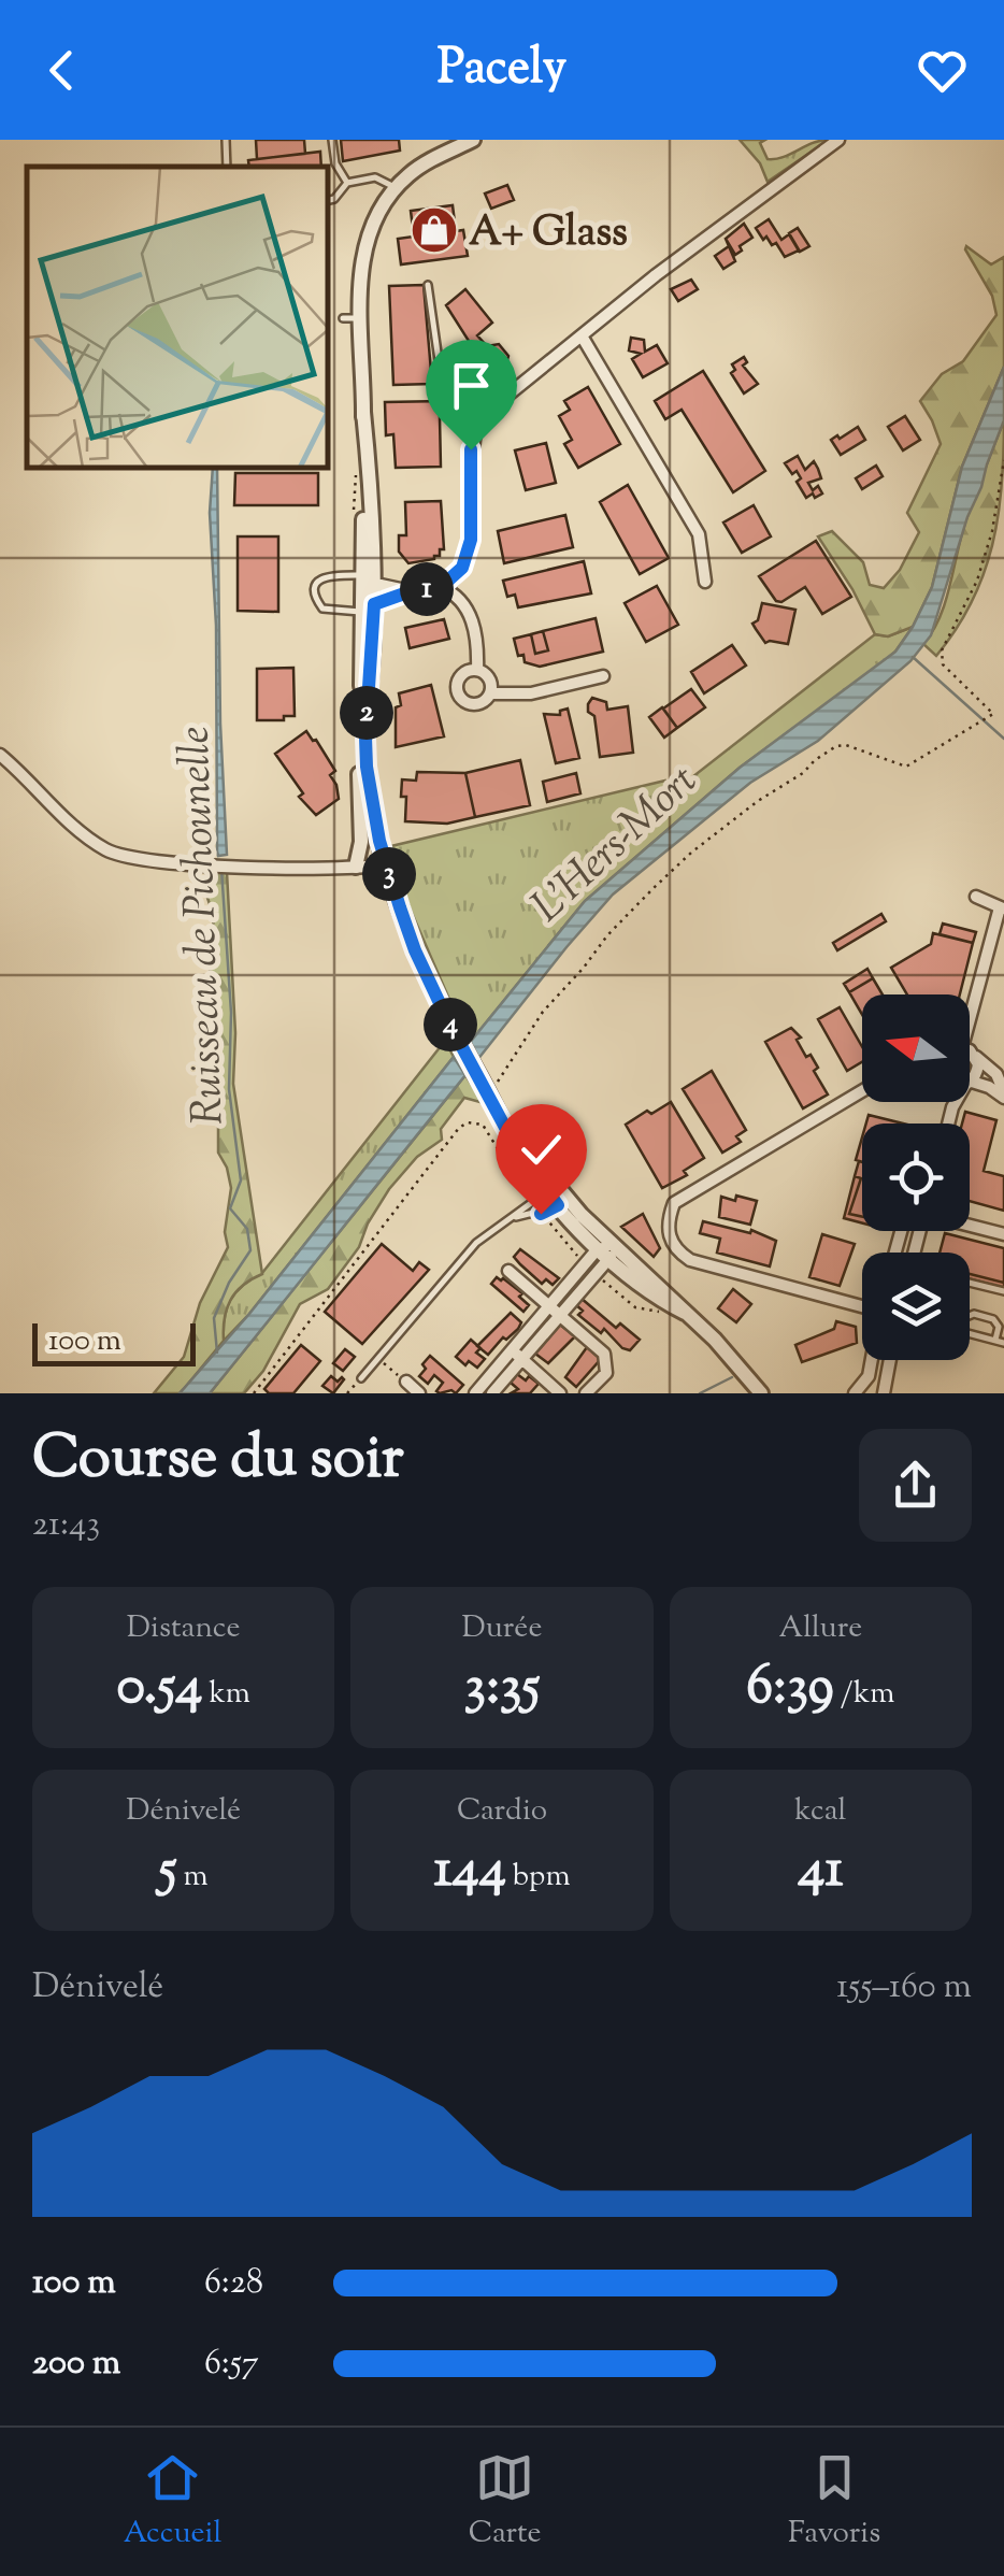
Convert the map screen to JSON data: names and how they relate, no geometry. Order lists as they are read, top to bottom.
{
  "water": ["L'Hers-Mort", "Ruisseau de Pichounelle"],
  "places": {
    "shop": ["A+ Glass"]
  },
  "scale_bar": "100 m",
  "north": "left",
  "page": {
    "header": "Pacely",
    "pins": [
      "1",
      "2",
      "3",
      "4"
    ],
    "scale": "100 m",
    "heading": ["Course du soir", "21:43"],
    "stats": [
      ["Distance", "0.54 km"],
      ["Durée", "3:35"],
      ["Allure", "6:39 /km"],
      ["Dénivelé", "5 m"],
      ["Cardio", "144 bpm"],
      ["kcal", "41"]
    ],
    "chart": ["Dénivelé", "155–160 m"],
    "list": [
      {
        "name": "100 m",
        "note": "6:28"
      },
      {
        "name": "200 m",
        "note": "6:57"
      }
    ],
    "tabs": ["Accueil", "Carte", "Favoris"]
  }
}
